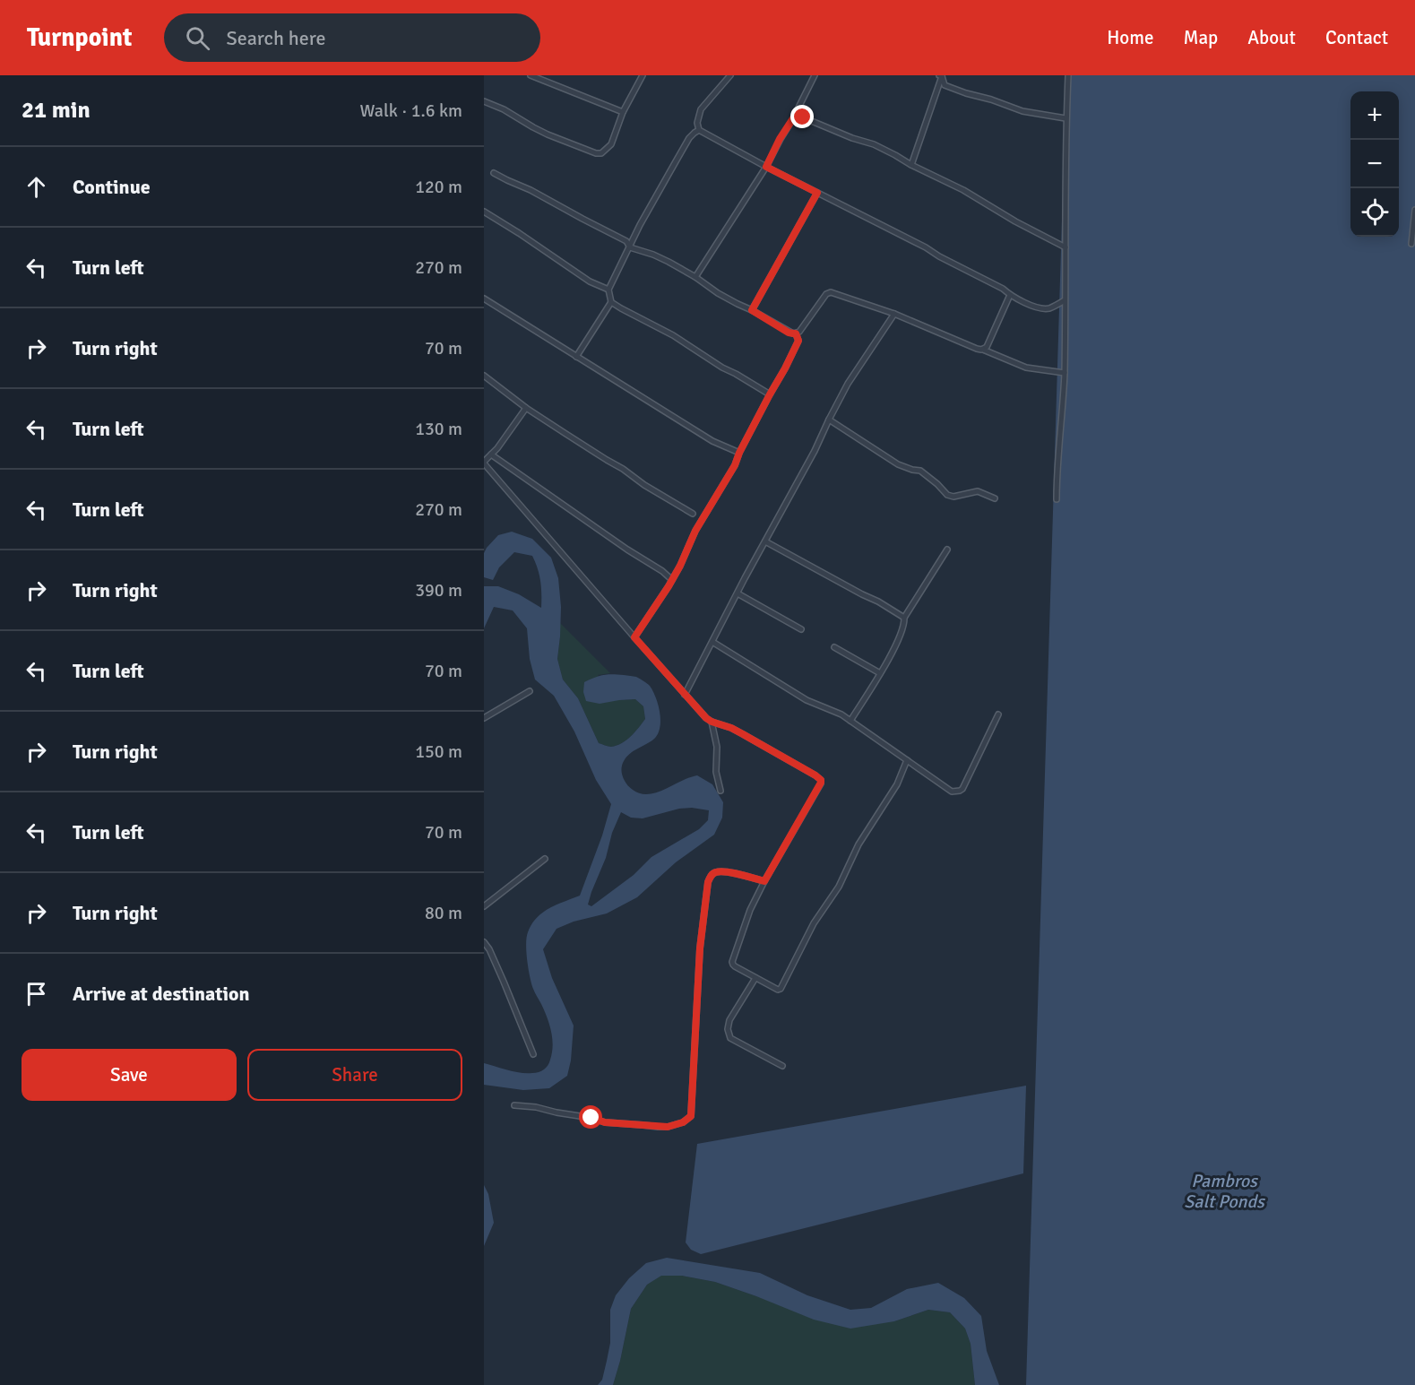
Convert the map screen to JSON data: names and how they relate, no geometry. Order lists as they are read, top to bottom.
{
  "water": ["Pambros Salt Ponds"],
  "page": {
    "header": "Turnpoint",
    "search": "Search here",
    "nav": [
      "Home",
      "Map",
      "About",
      "Contact"
    ],
    "heading": ["21 min", "Walk · 1.6 km"],
    "map_buttons": ["+", "−"],
    "list": [
      ["Continue", "120 m"],
      ["Turn left", "270 m"],
      ["Turn right", "70 m"],
      ["Turn left", "130 m"],
      ["Turn left", "270 m"],
      ["Turn right", "390 m"],
      ["Turn left", "70 m"],
      ["Turn right", "150 m"],
      ["Turn left", "70 m"],
      ["Turn right", "80 m"],
      "Arrive at destination"
    ],
    "buttons": ["Save", "Share"]
  }
}
